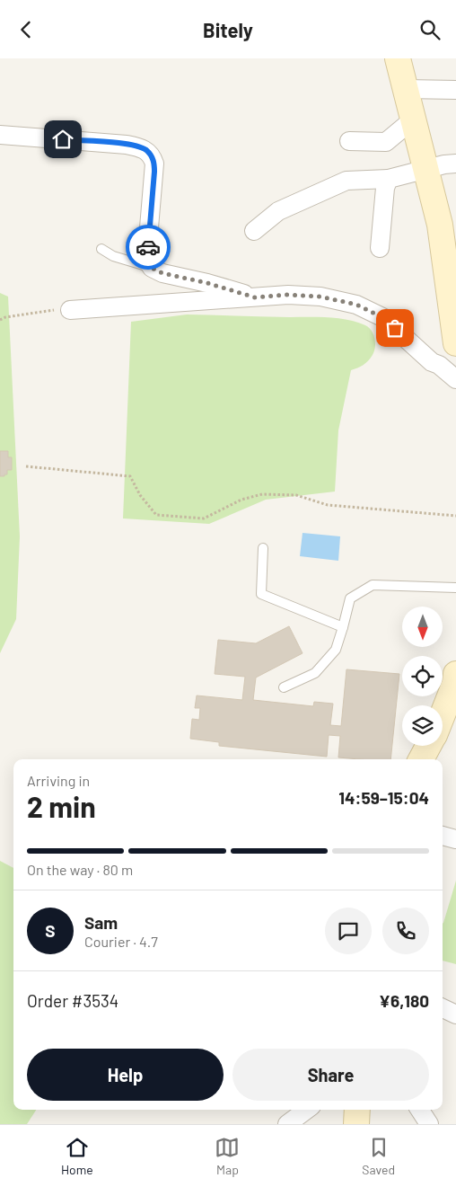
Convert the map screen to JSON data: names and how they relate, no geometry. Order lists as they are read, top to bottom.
{
  "north": "bottom",
  "page": {
    "header": "Bitely",
    "heading": ["2 min", "Arriving in", "14:59–15:04"],
    "panel": [
      "Sam",
      "Courier · 4.7",
      "Order #3534",
      "¥6,180"
    ],
    "bar": "On the way · 80 m",
    "round": "S",
    "buttons": ["Help", "Share"],
    "tabs": ["Home", "Map", "Saved"]
  }
}
